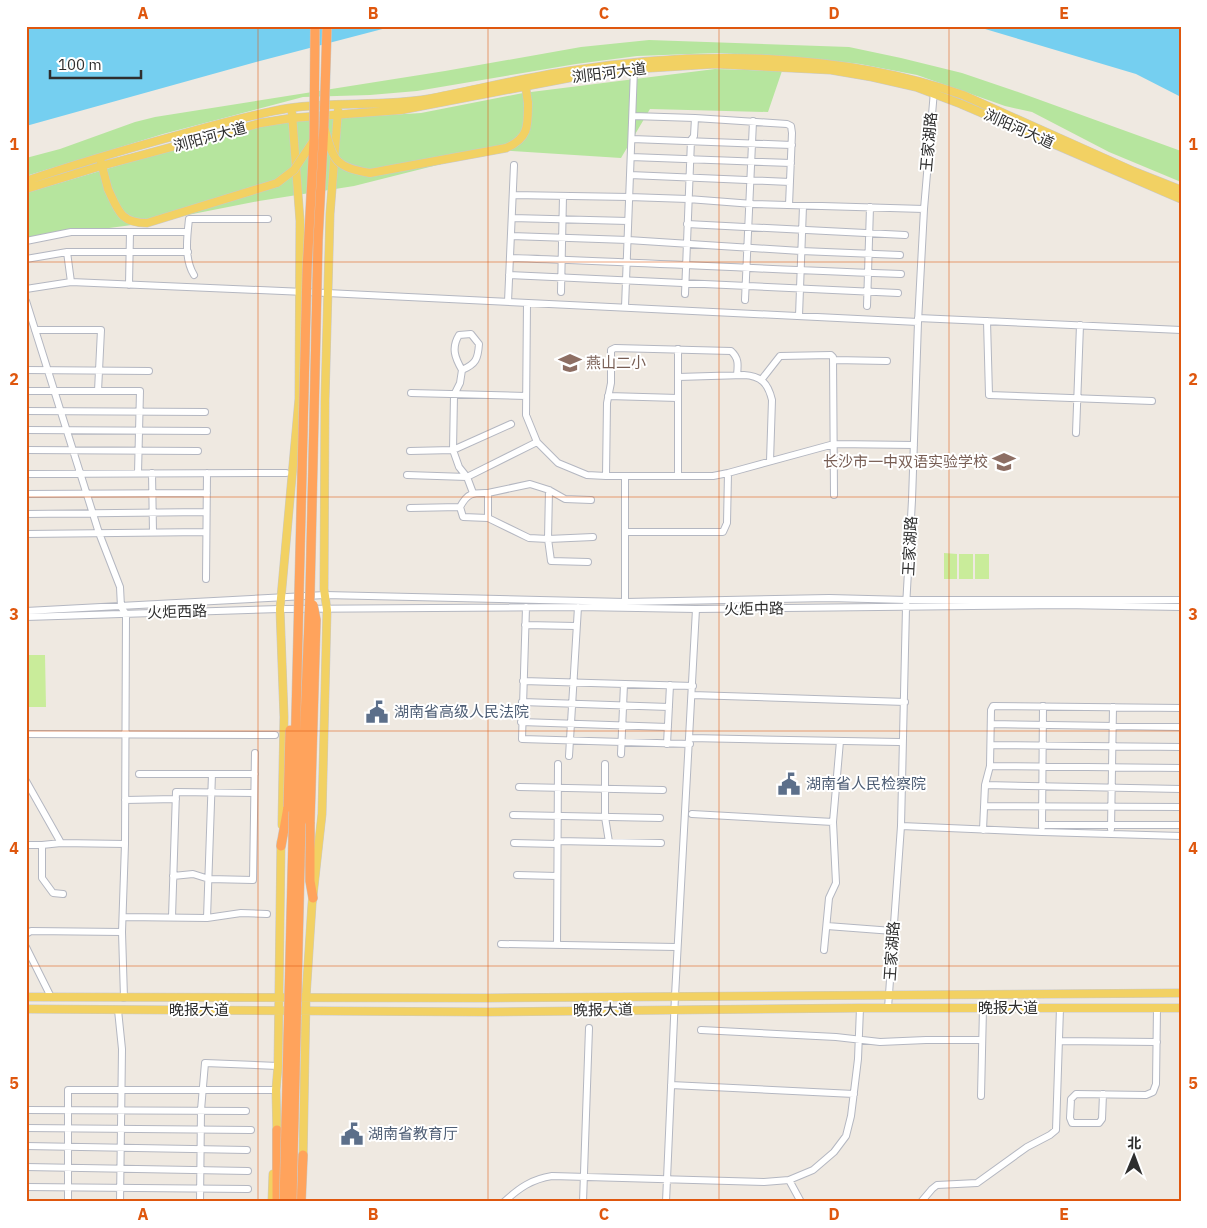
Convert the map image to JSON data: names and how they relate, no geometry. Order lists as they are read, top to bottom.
{
  "streets": {
    "main road": ["浏阳河大道", "晚报大道"],
    "street": ["王家湖路", "火炬中路", "火炬西路"]
  },
  "crossings": [
    ["浏阳河大道", "王家湖路"],
    ["王家湖路", "火炬中路"],
    ["王家湖路", "晚报大道"],
    ["火炬中路", "火炬西路"]
  ],
  "places": {
    "school or university": ["燕山二小", "长沙市一中双语实验学校"],
    "public building": ["湖南省高级人民法院", "湖南省人民检察院", "湖南省教育厅"]
  },
  "scale_bar": "100 m",
  "north": "top",
  "grid": {
    "columns": [
      "A",
      "B",
      "C",
      "D",
      "E"
    ],
    "rows": [
      "1",
      "2",
      "3",
      "4",
      "5"
    ]
  }
}
